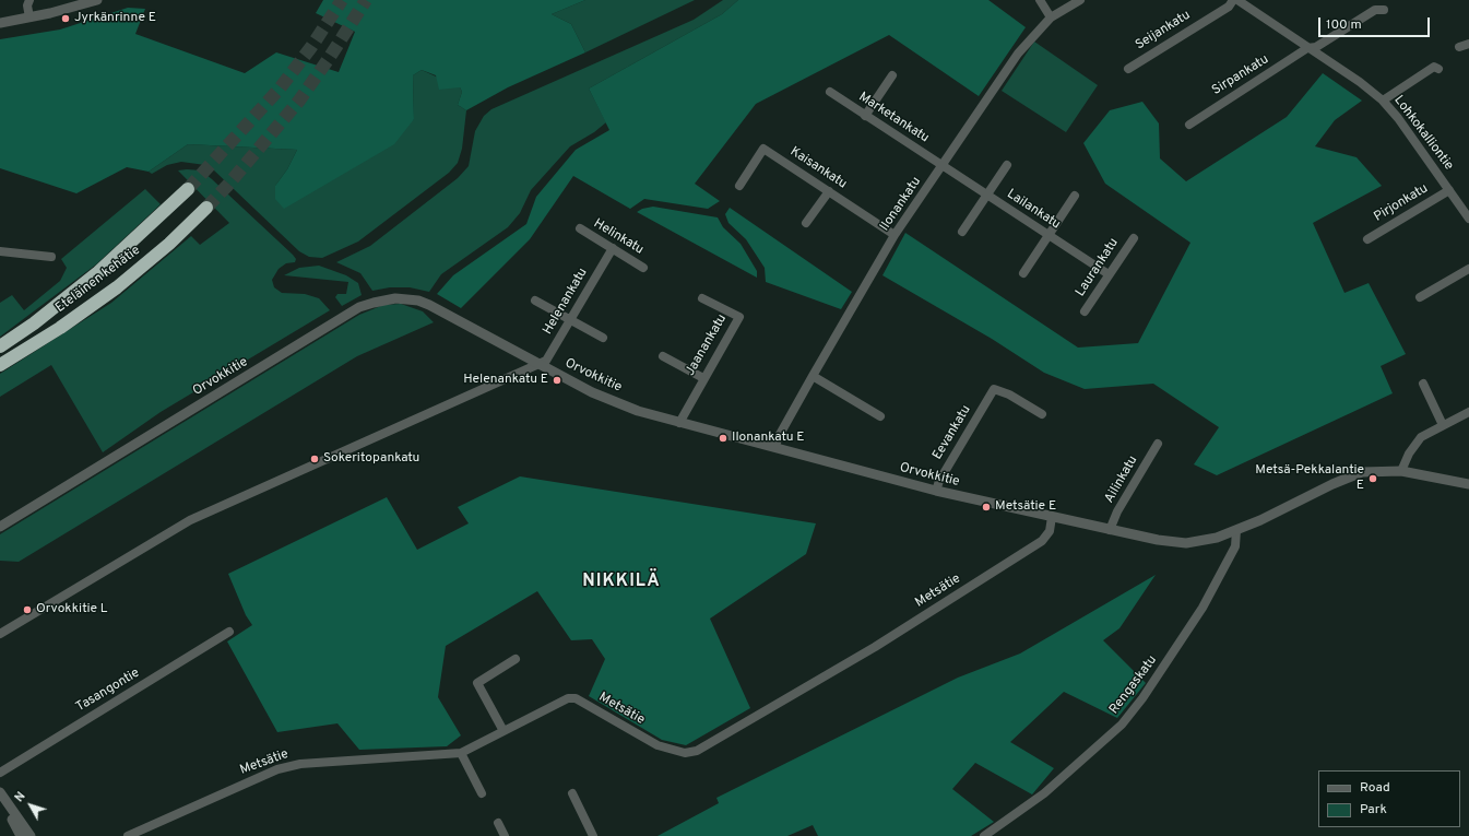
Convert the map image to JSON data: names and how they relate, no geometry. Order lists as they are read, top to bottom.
{
  "streets": {
    "highway": ["Eteläinen kehätie"],
    "street": [
      "Seijankatu",
      "Sirpankatu",
      "Marketankatu",
      "Lohkokalliontie",
      "Kaisankatu",
      "Pirjonkatu",
      "Ilonankatu",
      "Lailankatu",
      "Helinkatu",
      "Laurankatu",
      "Helenankatu",
      "Jaanankatu",
      "Orvokkitie",
      "Eevankatu",
      "Ailinkatu",
      "Metsätie",
      "Rengaskatu",
      "Tasangontie"
    ]
  },
  "crossings": [
    ["Sirpankatu", "Lohkokalliontie"],
    ["Marketankatu", "Ilonankatu"],
    ["Marketankatu", "Lailankatu"],
    ["Lohkokalliontie", "Pirjonkatu"],
    ["Kaisankatu", "Ilonankatu"],
    ["Ilonankatu", "Lailankatu"],
    ["Ilonankatu", "Orvokkitie"],
    ["Lailankatu", "Laurankatu"],
    ["Helinkatu", "Helenankatu"],
    ["Helenankatu", "Orvokkitie"],
    ["Jaanankatu", "Orvokkitie"],
    ["Orvokkitie", "Eevankatu"],
    ["Orvokkitie", "Ailinkatu"],
    ["Orvokkitie", "Metsätie"],
    ["Orvokkitie", "Rengaskatu"]
  ],
  "districts": ["NIKKILÄ"],
  "places": [
    "Jyrkänrinne E",
    "Helenankatu E",
    "Ilonankatu E",
    "Sokeritopankatu",
    "Metsä-Pekkalantie E",
    "Metsätie E",
    "Orvokkitie L"
  ],
  "legend": ["Road", "Park"],
  "scale_bar": "100 m",
  "north": "top left"
}
